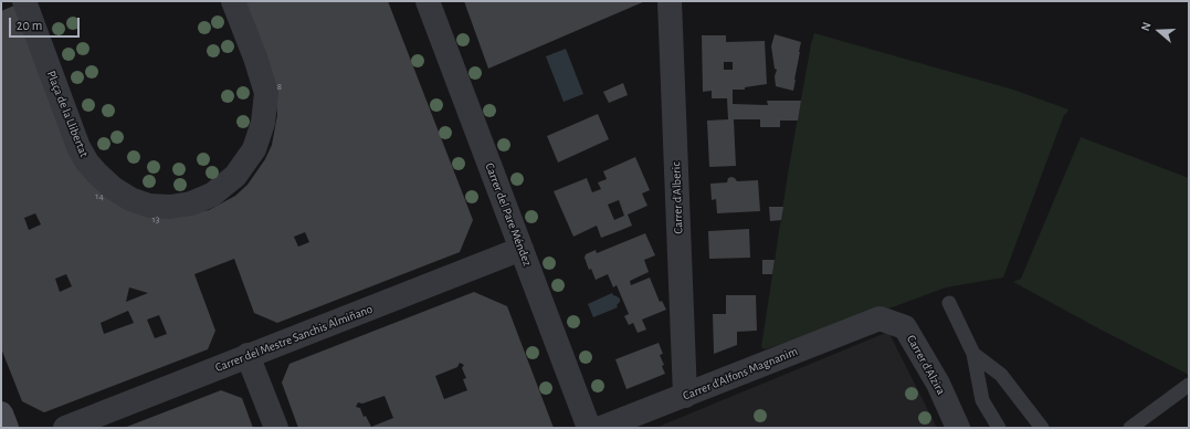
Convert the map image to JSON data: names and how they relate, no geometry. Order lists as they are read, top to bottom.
{
  "streets": {
    "street": [
      "Plaça de la Llibertat",
      "Carrer d'Alberic",
      "Carrer del Pare Méndez",
      "Carrer del Mestre Sanchis Almiñano",
      "Carrer d'Alzira",
      "Carrer d'Alfons Magnanim"
    ]
  },
  "crossings": [
    ["Carrer d'Alberic", "Carrer d'Alfons Magnanim"],
    ["Carrer del Pare Méndez", "Carrer del Mestre Sanchis Almiñano"],
    ["Carrer d'Alzira", "Carrer d'Alfons Magnanim"]
  ],
  "house_numbers": ["8", "14", "13"],
  "scale_bar": "20 m",
  "north": "left"
}
